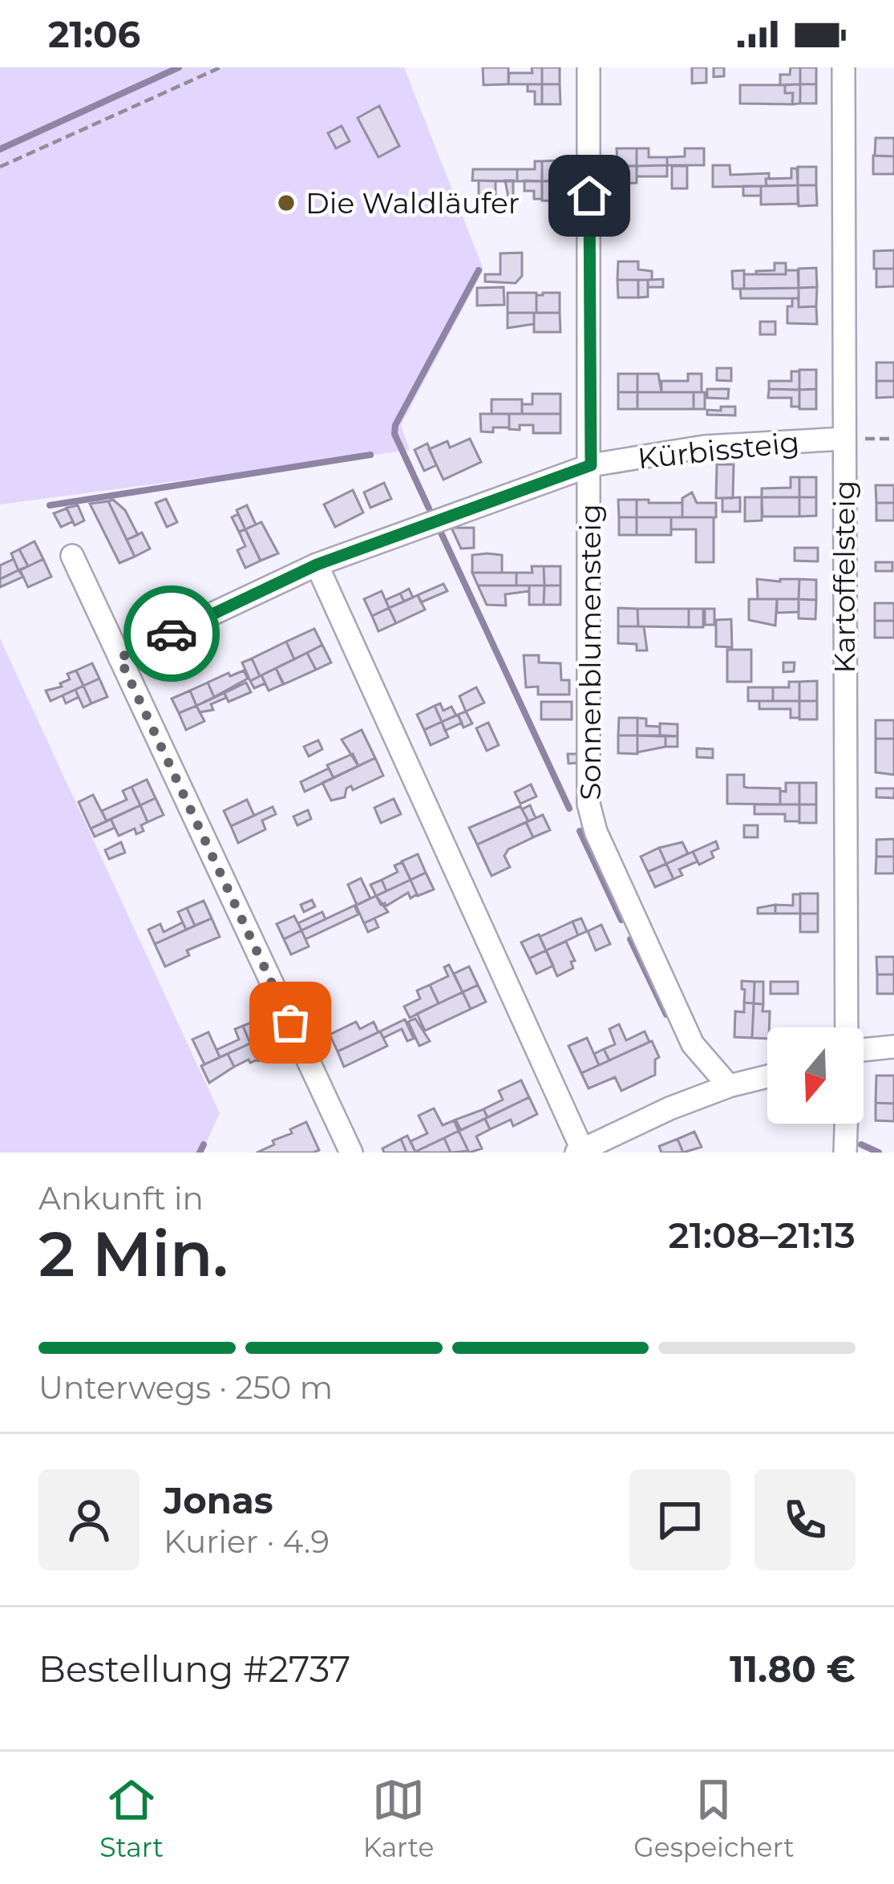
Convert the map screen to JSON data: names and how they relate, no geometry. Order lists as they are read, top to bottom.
{
  "streets": {
    "street": ["Kürbissteig", "Kartoffelsteig", "Sonnenblumensteig"]
  },
  "crossings": [
    ["Kürbissteig", "Kartoffelsteig"],
    ["Kürbissteig", "Sonnenblumensteig"]
  ],
  "places": ["Die Waldläufer"],
  "north": "bottom",
  "page": {
    "status": "21:06",
    "heading": ["2 Min.", "Ankunft in", "21:08–21:13"],
    "panel": [
      "Jonas",
      "Kurier · 4.9",
      "Bestellung #2737",
      "11.80 €"
    ],
    "bar": "Unterwegs · 250 m",
    "tabs": ["Start", "Karte", "Gespeichert"]
  }
}
